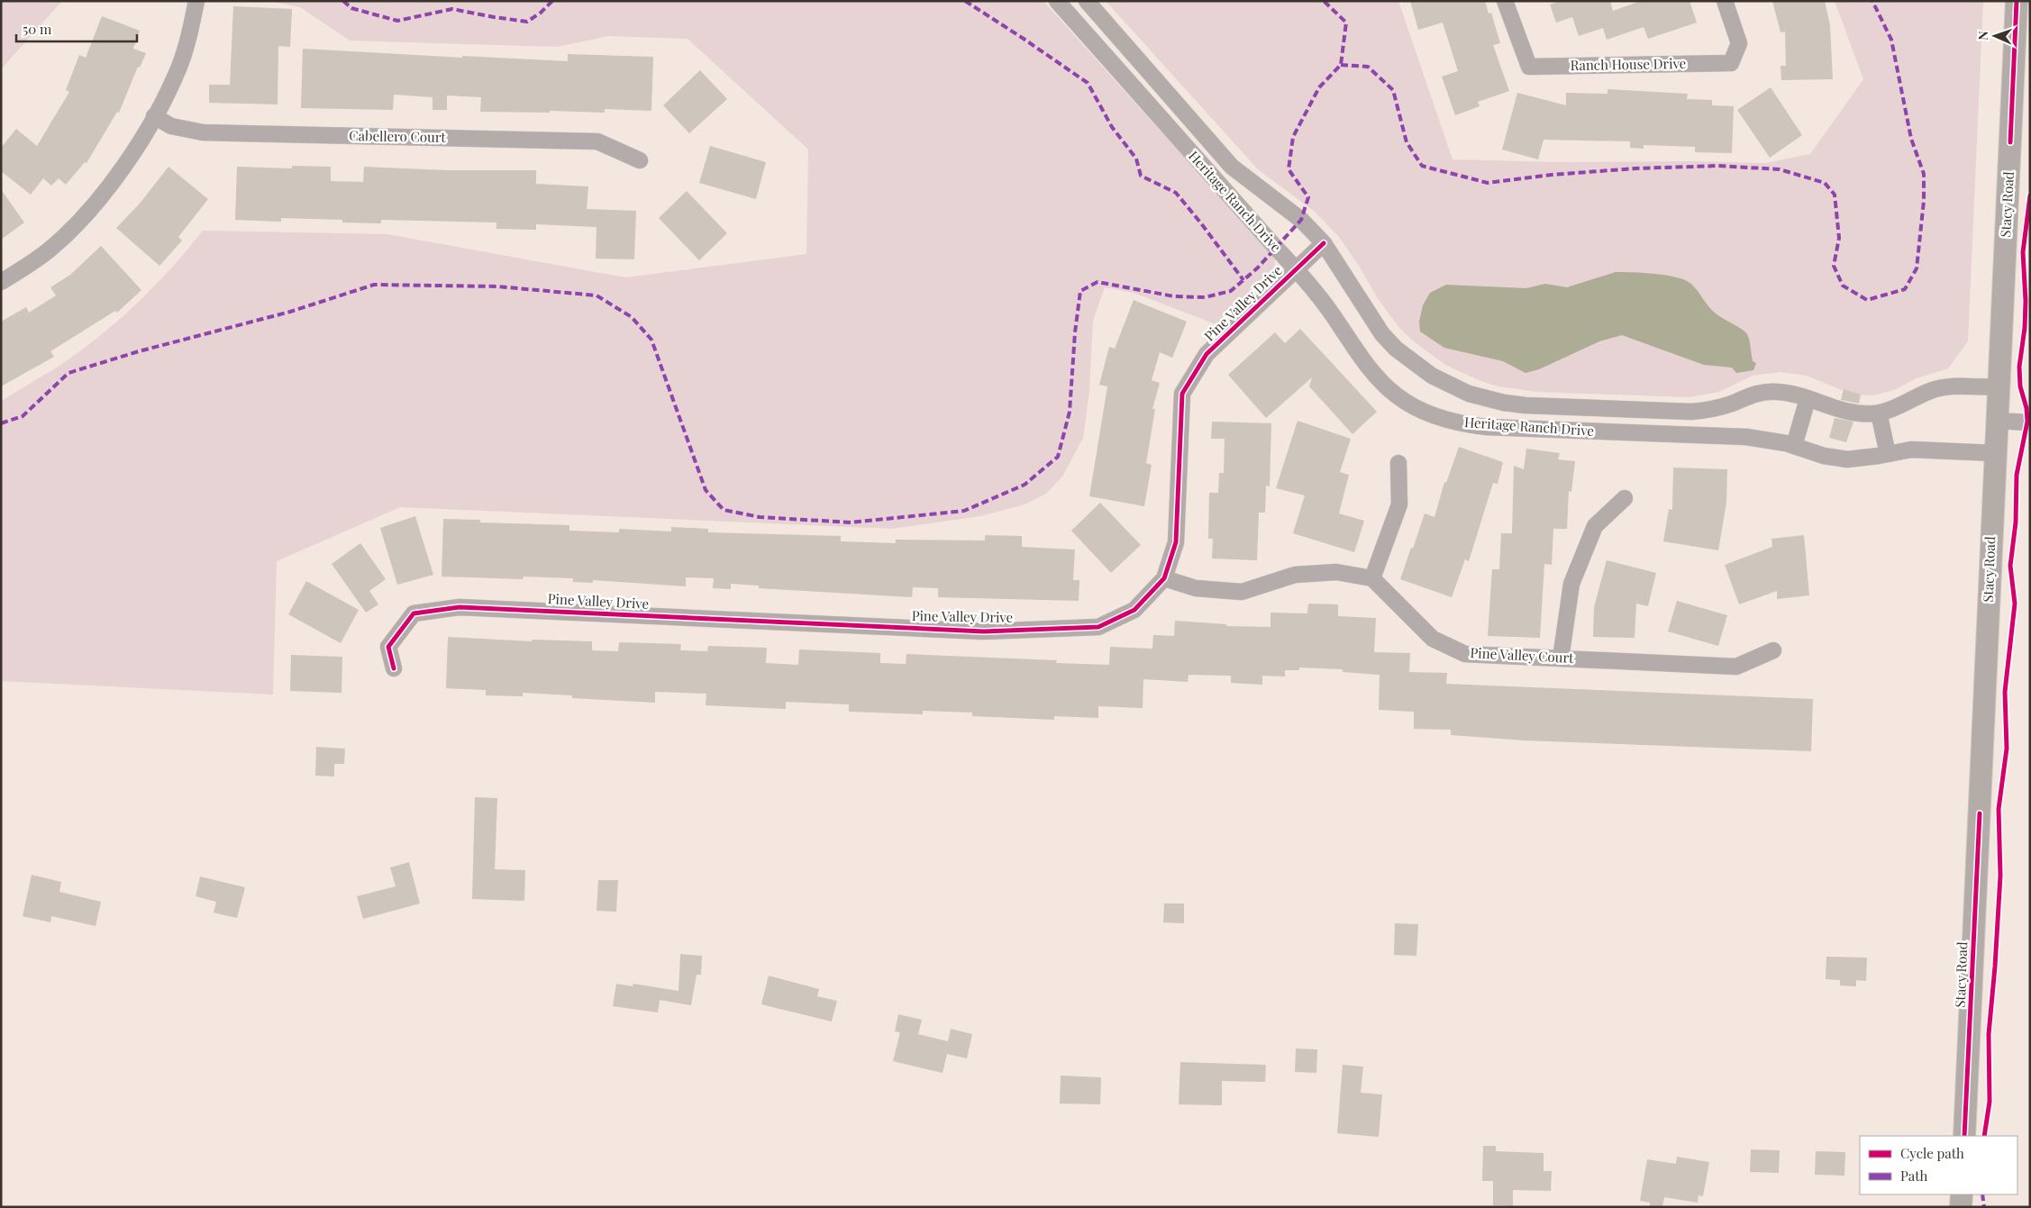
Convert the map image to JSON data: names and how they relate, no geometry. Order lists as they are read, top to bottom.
{
  "streets": {
    "main road": ["Stacy Road"],
    "street": [
      "Ranch House Drive",
      "Cabellero Court",
      "Heritage Ranch Drive",
      "Pine Valley Drive",
      "Pine Valley Court"
    ]
  },
  "crossings": [
    ["Heritage Ranch Drive", "Stacy Road"],
    ["Heritage Ranch Drive", "Pine Valley Drive"]
  ],
  "legend": ["Cycle path", "Path"],
  "scale_bar": "50 m",
  "north": "left"
}
